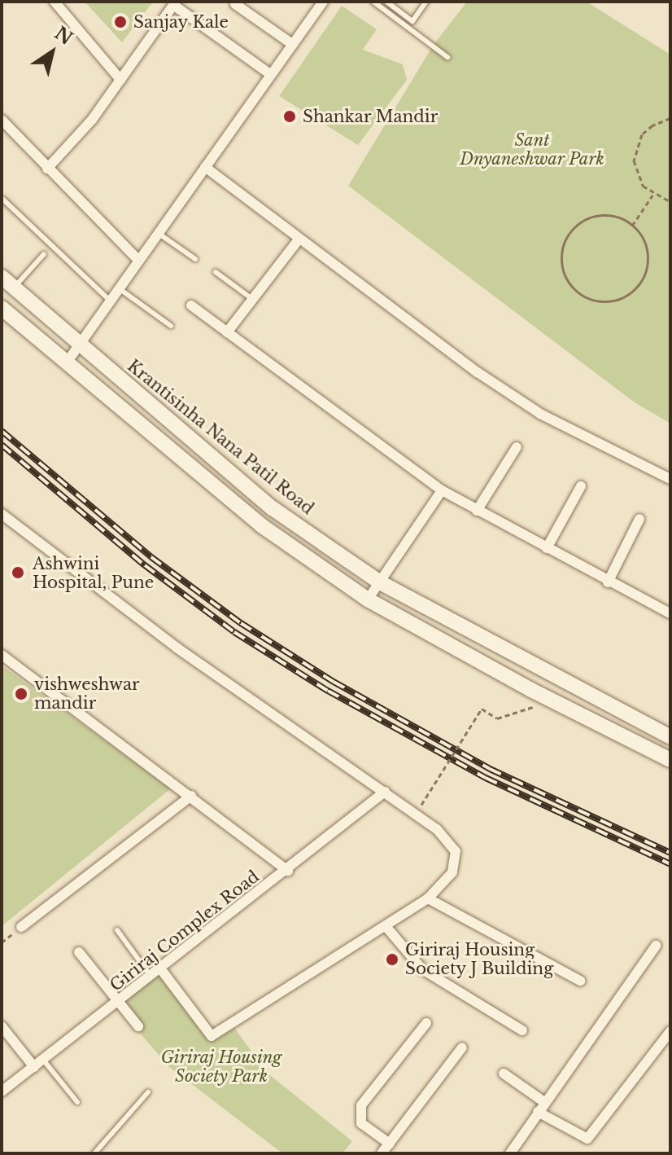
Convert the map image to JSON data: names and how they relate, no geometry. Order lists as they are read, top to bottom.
{
  "streets": {
    "main road": ["Krantisinha Nana Patil Road"],
    "street": ["Giriraj Complex Road"]
  },
  "parks": ["Sant Dnyaneshwar Park", "Giriraj Housing Society Park"],
  "places": [
    "Sanjay Kale",
    "Shankar Mandir",
    "Ashwini Hospital, Pune",
    "vishweshwar mandir",
    "Giriraj Housing Society J Building"
  ],
  "north": "top right"
}
